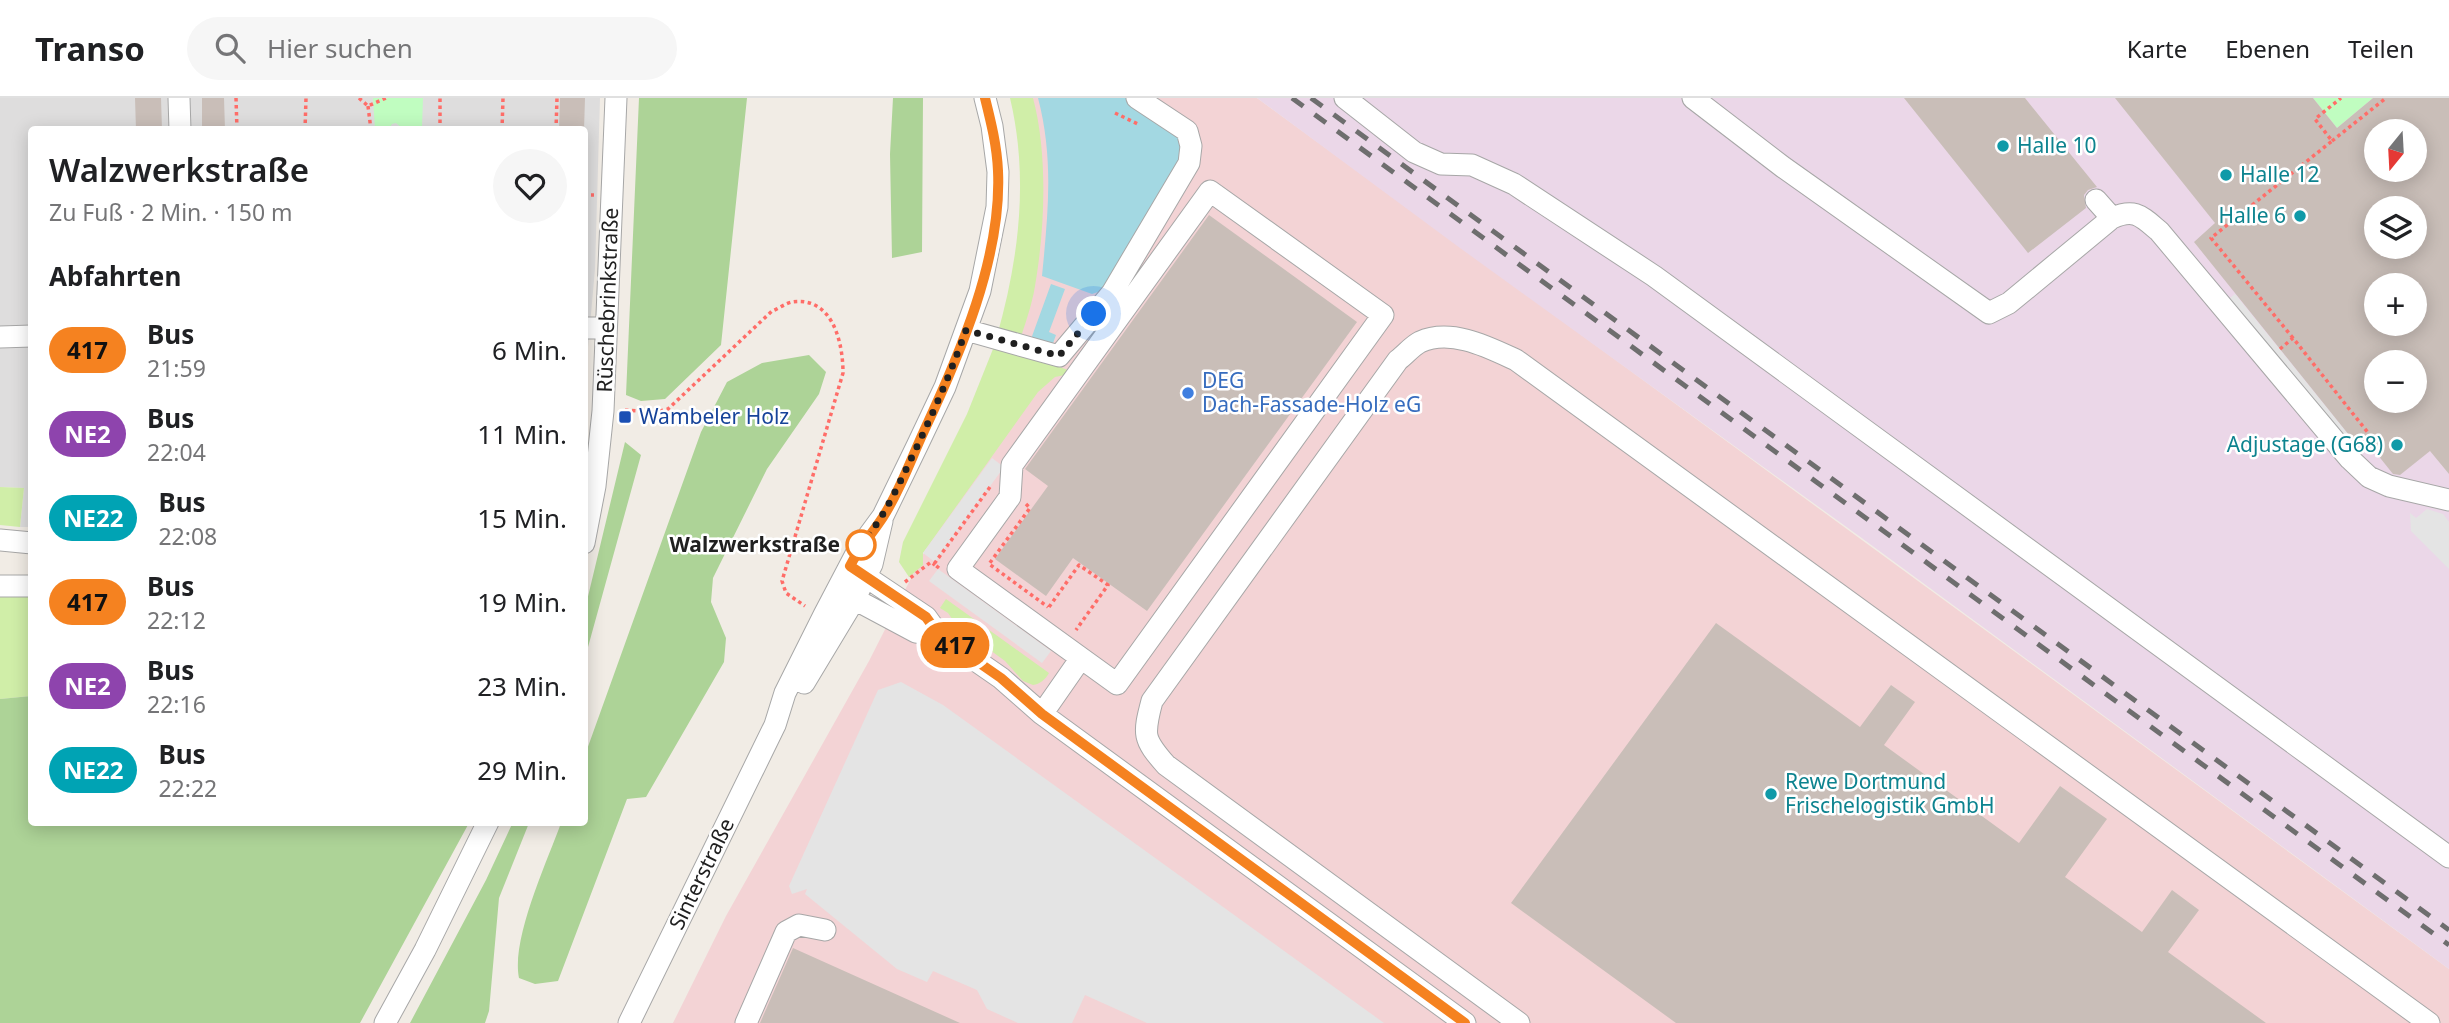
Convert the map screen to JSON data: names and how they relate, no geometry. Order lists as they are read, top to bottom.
{
  "streets": {
    "street": ["Rüschebrinkstraße", "Sinterstraße"]
  },
  "places": {
    "other": [
      "Halle 10",
      "Halle 12",
      "Halle 6",
      "DEG Dach-Fassade-Holz eG",
      "Adjustage (G68)",
      "Walzwerkstraße",
      "Rewe Dortmund Frischelogistik GmbH"
    ],
    "transit": ["Wambeler Holz"]
  },
  "lines": ["bus line 417"],
  "north": "bottom",
  "page": {
    "header": "Transo",
    "search": "Hier suchen",
    "nav": ["Karte", "Ebenen", "Teilen"],
    "on_map": "417",
    "map_buttons": ["+", "−"],
    "heading": [
      ["Walzwerkstraße", "Zu Fuß · 2 Min. · 150 m"],
      "Abfahrten"
    ],
    "list": [
      {
        "mark": "417",
        "name": "Bus",
        "note": "21:59",
        "value": "6 Min."
      },
      {
        "mark": "NE2",
        "name": "Bus",
        "note": "22:04",
        "value": "11 Min."
      },
      {
        "mark": "NE22",
        "name": "Bus",
        "note": "22:08",
        "value": "15 Min."
      },
      {
        "mark": "417",
        "name": "Bus",
        "note": "22:12",
        "value": "19 Min."
      },
      {
        "mark": "NE2",
        "name": "Bus",
        "note": "22:16",
        "value": "23 Min."
      },
      {
        "mark": "NE22",
        "name": "Bus",
        "note": "22:22",
        "value": "29 Min."
      }
    ]
  }
}
